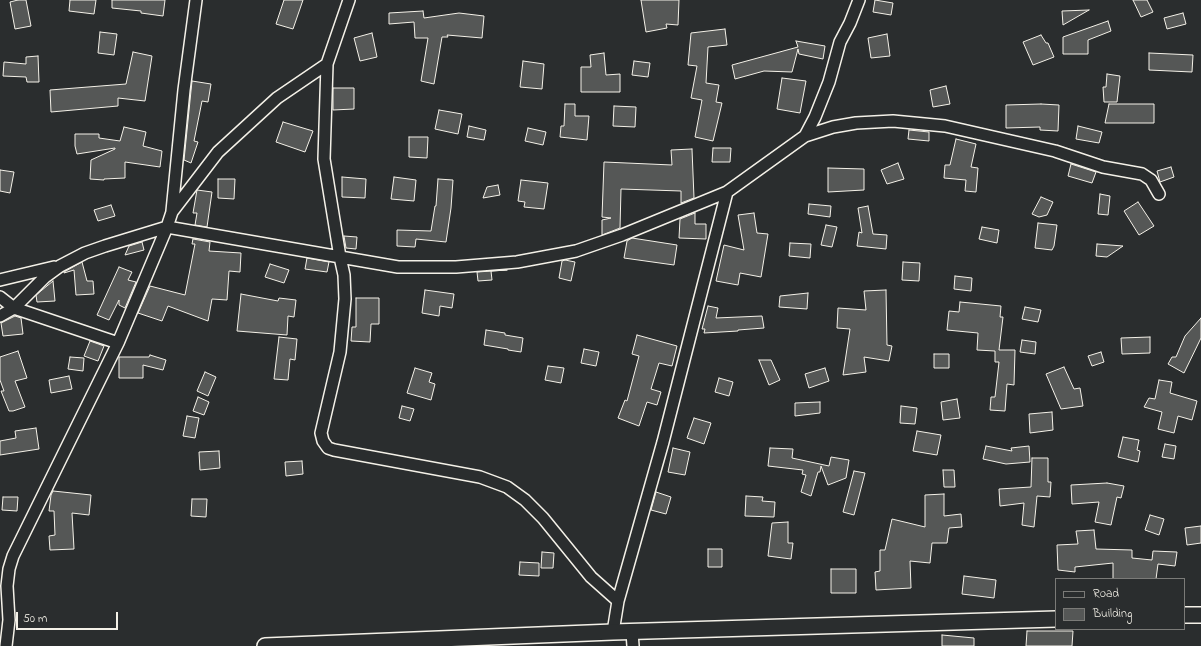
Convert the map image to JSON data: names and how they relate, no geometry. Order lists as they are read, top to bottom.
{
  "legend": ["Road", "Building"],
  "scale_bar": "50 m"
}
